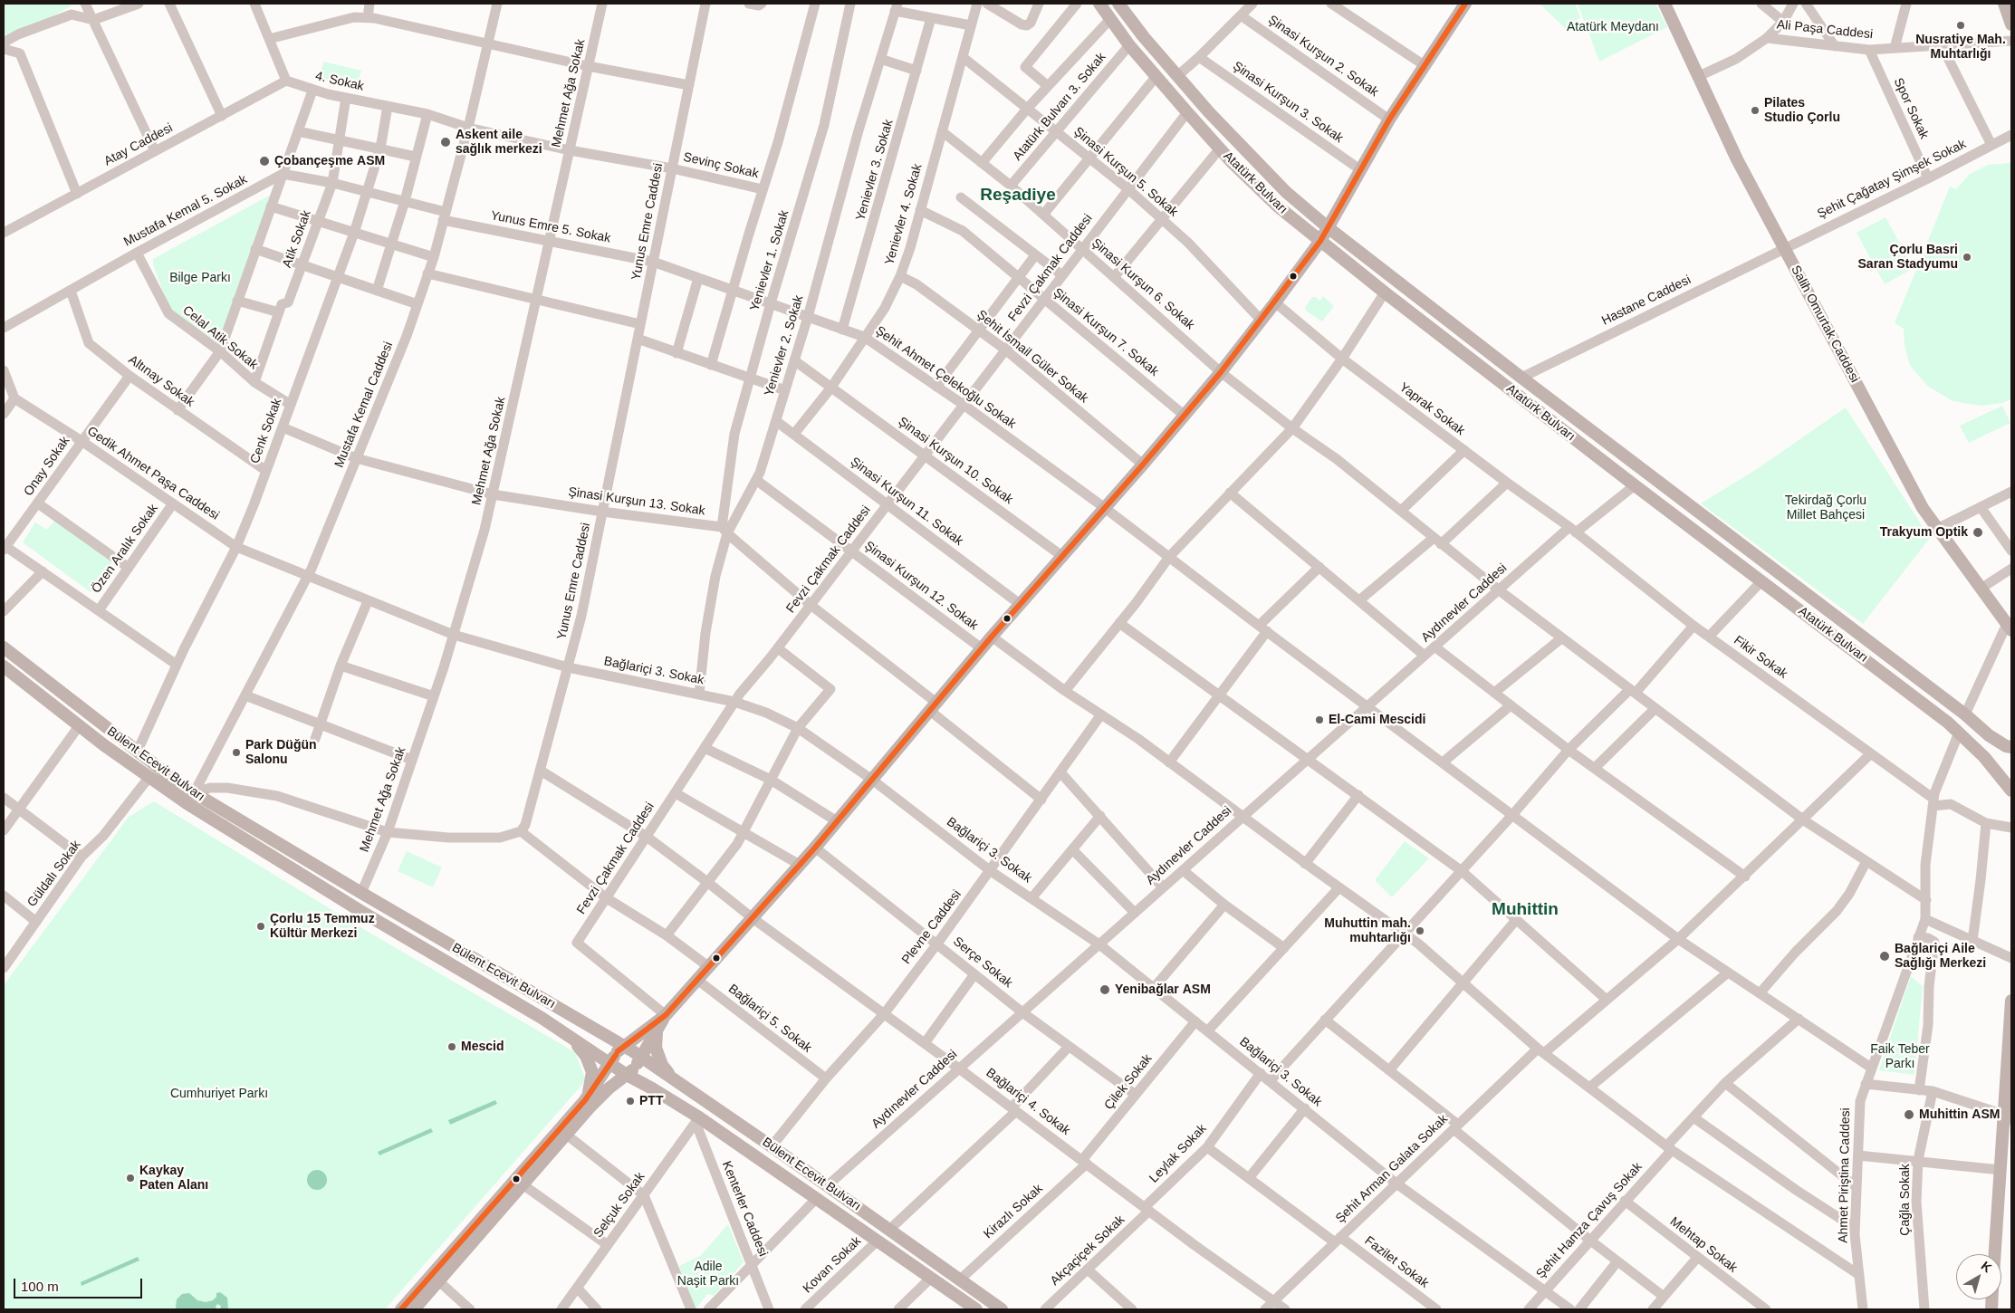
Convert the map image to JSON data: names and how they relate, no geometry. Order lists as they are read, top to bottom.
{
  "streets": {
    "main road": ["Atatürk Bulvarı", "Salih Omurtak Caddesi", "Bülent Ecevit Bulvarı"],
    "street": [
      "Ali Paşa Caddesi",
      "Şinasi Kurşun 2. Sokak",
      "4. Sokak",
      "Mehmet Ağa Sokak",
      "Şinasi Kurşun 3. Sokak",
      "Atatürk Bulvarı 3. Sokak",
      "Spor Sokak",
      "Atay Caddesi",
      "Sevinç Sokak",
      "Yenievler 3. Sokak",
      "Şinasi Kurşun 5. Sokak",
      "Şehit Çağatay Şimşek Sokak",
      "Mustafa Kemal 5. Sokak",
      "Yenievler 4. Sokak",
      "Yunus Emre Caddesi",
      "Yunus Emre 5. Sokak",
      "Atik Sokak",
      "Yenievler 1. Sokak",
      "Fevzi Çakmak Caddesi",
      "Şinasi Kurşun 6. Sokak",
      "Hastane Caddesi",
      "Şinasi Kurşun 7. Sokak",
      "Celal Atik Sokak",
      "Yenievler 2. Sokak",
      "Şehit İsmail Güler Sokak",
      "Şehit Ahmet Çelekoğlu Sokak",
      "Altınay Sokak",
      "Mustafa Kemal Caddesi",
      "Yaprak Sokak",
      "Cenk Sokak",
      "Şinasi Kurşun 10. Sokak",
      "Onay Sokak",
      "Gedik Ahmet Paşa Caddesi",
      "Şinasi Kurşun 13. Sokak",
      "Şinasi Kurşun 11. Sokak",
      "Özen Aralık Sokak",
      "Şinasi Kurşun 12. Sokak",
      "Aydınevler Caddesi",
      "Fikir Sokak",
      "Bağlariçi 3. Sokak",
      "Güldalı Sokak",
      "Plevne Caddesi",
      "Serçe Sokak",
      "Bağlariçi 5. Sokak",
      "Çilek Sokak",
      "Bağlariçi 4. Sokak",
      "Leylak Sokak",
      "Şehit Arman Galata Sokak",
      "Ahmet Piriştina Caddesi",
      "Çağla Sokak",
      "Selçuk Sokak",
      "Kenterler Caddesi",
      "Kirazlı Sokak",
      "Şehit Hamza Çavuş Sokak",
      "Mehtap Sokak",
      "Akçaçiçek Sokak",
      "Fazilet Sokak",
      "Kovan Sokak"
    ]
  },
  "crossings": [
    ["Ali Paşa Caddesi", "Spor Sokak"],
    ["Ali Paşa Caddesi", "Salih Omurtak Caddesi"],
    ["4. Sokak", "Mehmet Ağa Sokak"],
    ["4. Sokak", "Atay Caddesi"],
    ["4. Sokak", "Sevinç Sokak"],
    ["4. Sokak", "Atik Sokak"],
    ["4. Sokak", "Mustafa Kemal Caddesi"],
    ["4. Sokak", "Cenk Sokak"],
    ["Mehmet Ağa Sokak", "Sevinç Sokak"],
    ["Mehmet Ağa Sokak", "Yunus Emre 5. Sokak"],
    ["Mehmet Ağa Sokak", "Şinasi Kurşun 13. Sokak"],
    ["Mehmet Ağa Sokak", "Bağlariçi 3. Sokak"],
    ["Mehmet Ağa Sokak", "Bülent Ecevit Bulvarı"],
    ["Atatürk Bulvarı 3. Sokak", "Şinasi Kurşun 5. Sokak"],
    ["Atatürk Bulvarı 3. Sokak", "Atatürk Bulvarı"],
    ["Atatürk Bulvarı 3. Sokak", "Şinasi Kurşun 6. Sokak"],
    ["Spor Sokak", "Şehit Çağatay Şimşek Sokak"],
    ["Sevinç Sokak", "Yunus Emre Caddesi"],
    ["Yenievler 3. Sokak", "Şehit Ahmet Çelekoğlu Sokak"],
    ["Şinasi Kurşun 5. Sokak", "Yenievler 4. Sokak"],
    ["Şinasi Kurşun 5. Sokak", "Fevzi Çakmak Caddesi"],
    ["Şehit Çağatay Şimşek Sokak", "Hastane Caddesi"],
    ["Şehit Çağatay Şimşek Sokak", "Salih Omurtak Caddesi"],
    ["Atatürk Bulvarı", "Fevzi Çakmak Caddesi"],
    ["Atatürk Bulvarı", "Hastane Caddesi"],
    ["Atatürk Bulvarı", "Aydınevler Caddesi"],
    ["Atatürk Bulvarı", "Ahmet Piriştina Caddesi"],
    ["Mustafa Kemal 5. Sokak", "Celal Atik Sokak"],
    ["Mustafa Kemal 5. Sokak", "Altınay Sokak"],
    ["Yenievler 4. Sokak", "Şinasi Kurşun 6. Sokak"],
    ["Yenievler 4. Sokak", "Şinasi Kurşun 7. Sokak"],
    ["Yenievler 4. Sokak", "Şehit İsmail Güler Sokak"],
    ["Yenievler 4. Sokak", "Şehit Ahmet Çelekoğlu Sokak"],
    ["Yenievler 4. Sokak", "Şinasi Kurşun 10. Sokak"],
    ["Yenievler 4. Sokak", "Şinasi Kurşun 11. Sokak"],
    ["Yunus Emre Caddesi", "Yunus Emre 5. Sokak"],
    ["Yunus Emre Caddesi", "Şehit Ahmet Çelekoğlu Sokak"],
    ["Yunus Emre Caddesi", "Şinasi Kurşun 13. Sokak"],
    ["Yunus Emre Caddesi", "Bağlariçi 3. Sokak"],
    ["Yunus Emre Caddesi", "Bağlariçi 4. Sokak"],
    ["Yunus Emre 5. Sokak", "Şehit Ahmet Çelekoğlu Sokak"],
    ["Yunus Emre 5. Sokak", "Mustafa Kemal Caddesi"],
    ["Atik Sokak", "Celal Atik Sokak"],
    ["Yenievler 1. Sokak", "Yenievler 2. Sokak"],
    ["Yenievler 1. Sokak", "Şehit Ahmet Çelekoğlu Sokak"],
    ["Yenievler 1. Sokak", "Şinasi Kurşun 13. Sokak"],
    ["Fevzi Çakmak Caddesi", "Şinasi Kurşun 6. Sokak"],
    ["Fevzi Çakmak Caddesi", "Şinasi Kurşun 7. Sokak"],
    ["Fevzi Çakmak Caddesi", "Şehit İsmail Güler Sokak"],
    ["Fevzi Çakmak Caddesi", "Şehit Ahmet Çelekoğlu Sokak"],
    ["Fevzi Çakmak Caddesi", "Şinasi Kurşun 10. Sokak"],
    ["Fevzi Çakmak Caddesi", "Şinasi Kurşun 11. Sokak"],
    ["Fevzi Çakmak Caddesi", "Şinasi Kurşun 12. Sokak"],
    ["Fevzi Çakmak Caddesi", "Bağlariçi 3. Sokak"],
    ["Fevzi Çakmak Caddesi", "Bağlariçi 4. Sokak"],
    ["Şinasi Kurşun 6. Sokak", "Aydınevler Caddesi"],
    ["Şinasi Kurşun 6. Sokak", "Şehit Arman Galata Sokak"],
    ["Şinasi Kurşun 6. Sokak", "Ahmet Piriştina Caddesi"],
    ["Hastane Caddesi", "Salih Omurtak Caddesi"],
    ["Celal Atik Sokak", "Cenk Sokak"],
    ["Yenievler 2. Sokak", "Şehit Ahmet Çelekoğlu Sokak"],
    ["Yenievler 2. Sokak", "Şinasi Kurşun 10. Sokak"],
    ["Yenievler 2. Sokak", "Şinasi Kurşun 13. Sokak"],
    ["Yenievler 2. Sokak", "Şinasi Kurşun 11. Sokak"],
    ["Yenievler 2. Sokak", "Şinasi Kurşun 12. Sokak"],
    ["Yenievler 2. Sokak", "Bağlariçi 3. Sokak"],
    ["Şehit Ahmet Çelekoğlu Sokak", "Aydınevler Caddesi"],
    ["Şehit Ahmet Çelekoğlu Sokak", "Şehit Arman Galata Sokak"],
    ["Şehit Ahmet Çelekoğlu Sokak", "Ahmet Piriştina Caddesi"],
    ["Şehit Ahmet Çelekoğlu Sokak", "Şehit Hamza Çavuş Sokak"],
    ["Altınay Sokak", "Cenk Sokak"],
    ["Altınay Sokak", "Onay Sokak"],
    ["Mustafa Kemal Caddesi", "Gedik Ahmet Paşa Caddesi"],
    ["Mustafa Kemal Caddesi", "Şinasi Kurşun 13. Sokak"],
    ["Mustafa Kemal Caddesi", "Bağlariçi 3. Sokak"],
    ["Mustafa Kemal Caddesi", "Bülent Ecevit Bulvarı"],
    ["Yaprak Sokak", "Aydınevler Caddesi"],
    ["Yaprak Sokak", "Fikir Sokak"],
    ["Cenk Sokak", "Gedik Ahmet Paşa Caddesi"],
    ["Cenk Sokak", "Şinasi Kurşun 13. Sokak"],
    ["Cenk Sokak", "Bülent Ecevit Bulvarı"],
    ["Onay Sokak", "Gedik Ahmet Paşa Caddesi"],
    ["Gedik Ahmet Paşa Caddesi", "Özen Aralık Sokak"],
    ["Gedik Ahmet Paşa Caddesi", "Bağlariçi 3. Sokak"],
    ["Aydınevler Caddesi", "Fikir Sokak"],
    ["Aydınevler Caddesi", "Bağlariçi 3. Sokak"],
    ["Aydınevler Caddesi", "Bülent Ecevit Bulvarı"],
    ["Aydınevler Caddesi", "Serçe Sokak"],
    ["Aydınevler Caddesi", "Bağlariçi 4. Sokak"],
    ["Fikir Sokak", "Şehit Arman Galata Sokak"],
    ["Fikir Sokak", "Ahmet Piriştina Caddesi"],
    ["Bağlariçi 3. Sokak", "Plevne Caddesi"],
    ["Bağlariçi 3. Sokak", "Çilek Sokak"],
    ["Bağlariçi 3. Sokak", "Leylak Sokak"],
    ["Bağlariçi 3. Sokak", "Şehit Arman Galata Sokak"],
    ["Bağlariçi 3. Sokak", "Şehit Hamza Çavuş Sokak"],
    ["Bülent Ecevit Bulvarı", "Güldalı Sokak"],
    ["Bülent Ecevit Bulvarı", "Plevne Caddesi"],
    ["Bülent Ecevit Bulvarı", "Selçuk Sokak"],
    ["Bülent Ecevit Bulvarı", "Kenterler Caddesi"],
    ["Bülent Ecevit Bulvarı", "Kirazlı Sokak"],
    ["Bülent Ecevit Bulvarı", "Kovan Sokak"],
    ["Plevne Caddesi", "Serçe Sokak"],
    ["Plevne Caddesi", "Bağlariçi 5. Sokak"],
    ["Plevne Caddesi", "Bağlariçi 4. Sokak"],
    ["Serçe Sokak", "Çilek Sokak"],
    ["Çilek Sokak", "Bağlariçi 4. Sokak"],
    ["Çilek Sokak", "Kirazlı Sokak"],
    ["Bağlariçi 4. Sokak", "Leylak Sokak"],
    ["Bağlariçi 4. Sokak", "Şehit Arman Galata Sokak"],
    ["Bağlariçi 4. Sokak", "Kirazlı Sokak"],
    ["Bağlariçi 4. Sokak", "Akçaçiçek Sokak"],
    ["Leylak Sokak", "Akçaçiçek Sokak"],
    ["Leylak Sokak", "Fazilet Sokak"],
    ["Şehit Arman Galata Sokak", "Fazilet Sokak"],
    ["Selçuk Sokak", "Kenterler Caddesi"],
    ["Şehit Hamza Çavuş Sokak", "Mehtap Sokak"]
  ],
  "districts": ["Reşadiye", "Muhittin"],
  "parks": [
    "Atatürk Meydanı",
    "Bilge Parkı",
    "Tekirdağ Çorlu Millet Bahçesi",
    "Faik Teber Parkı",
    "Cumhuriyet Parkı",
    "Adile Naşit Parkı"
  ],
  "places": [
    "Nusratiye Mah. Muhtarlığı",
    "Pilates Studio Çorlu",
    "Askent aile sağlık merkezi",
    "Çobançeşme ASM",
    "Çorlu Basri Saran Stadyumu",
    "Trakyum Optik",
    "El-Cami Mescidi",
    "Park Düğün Salonu",
    "Çorlu 15 Temmuz Kültür Merkezi",
    "Muhuttin mah. muhtarlığı",
    "Bağlariçi Aile Sağlığı Merkezi",
    "Yenibağlar ASM",
    "Mescid",
    "PTT",
    "Muhittin ASM",
    "Kaykay Paten Alanı"
  ],
  "scale_bar": "100 m",
  "north": "top right"
}
